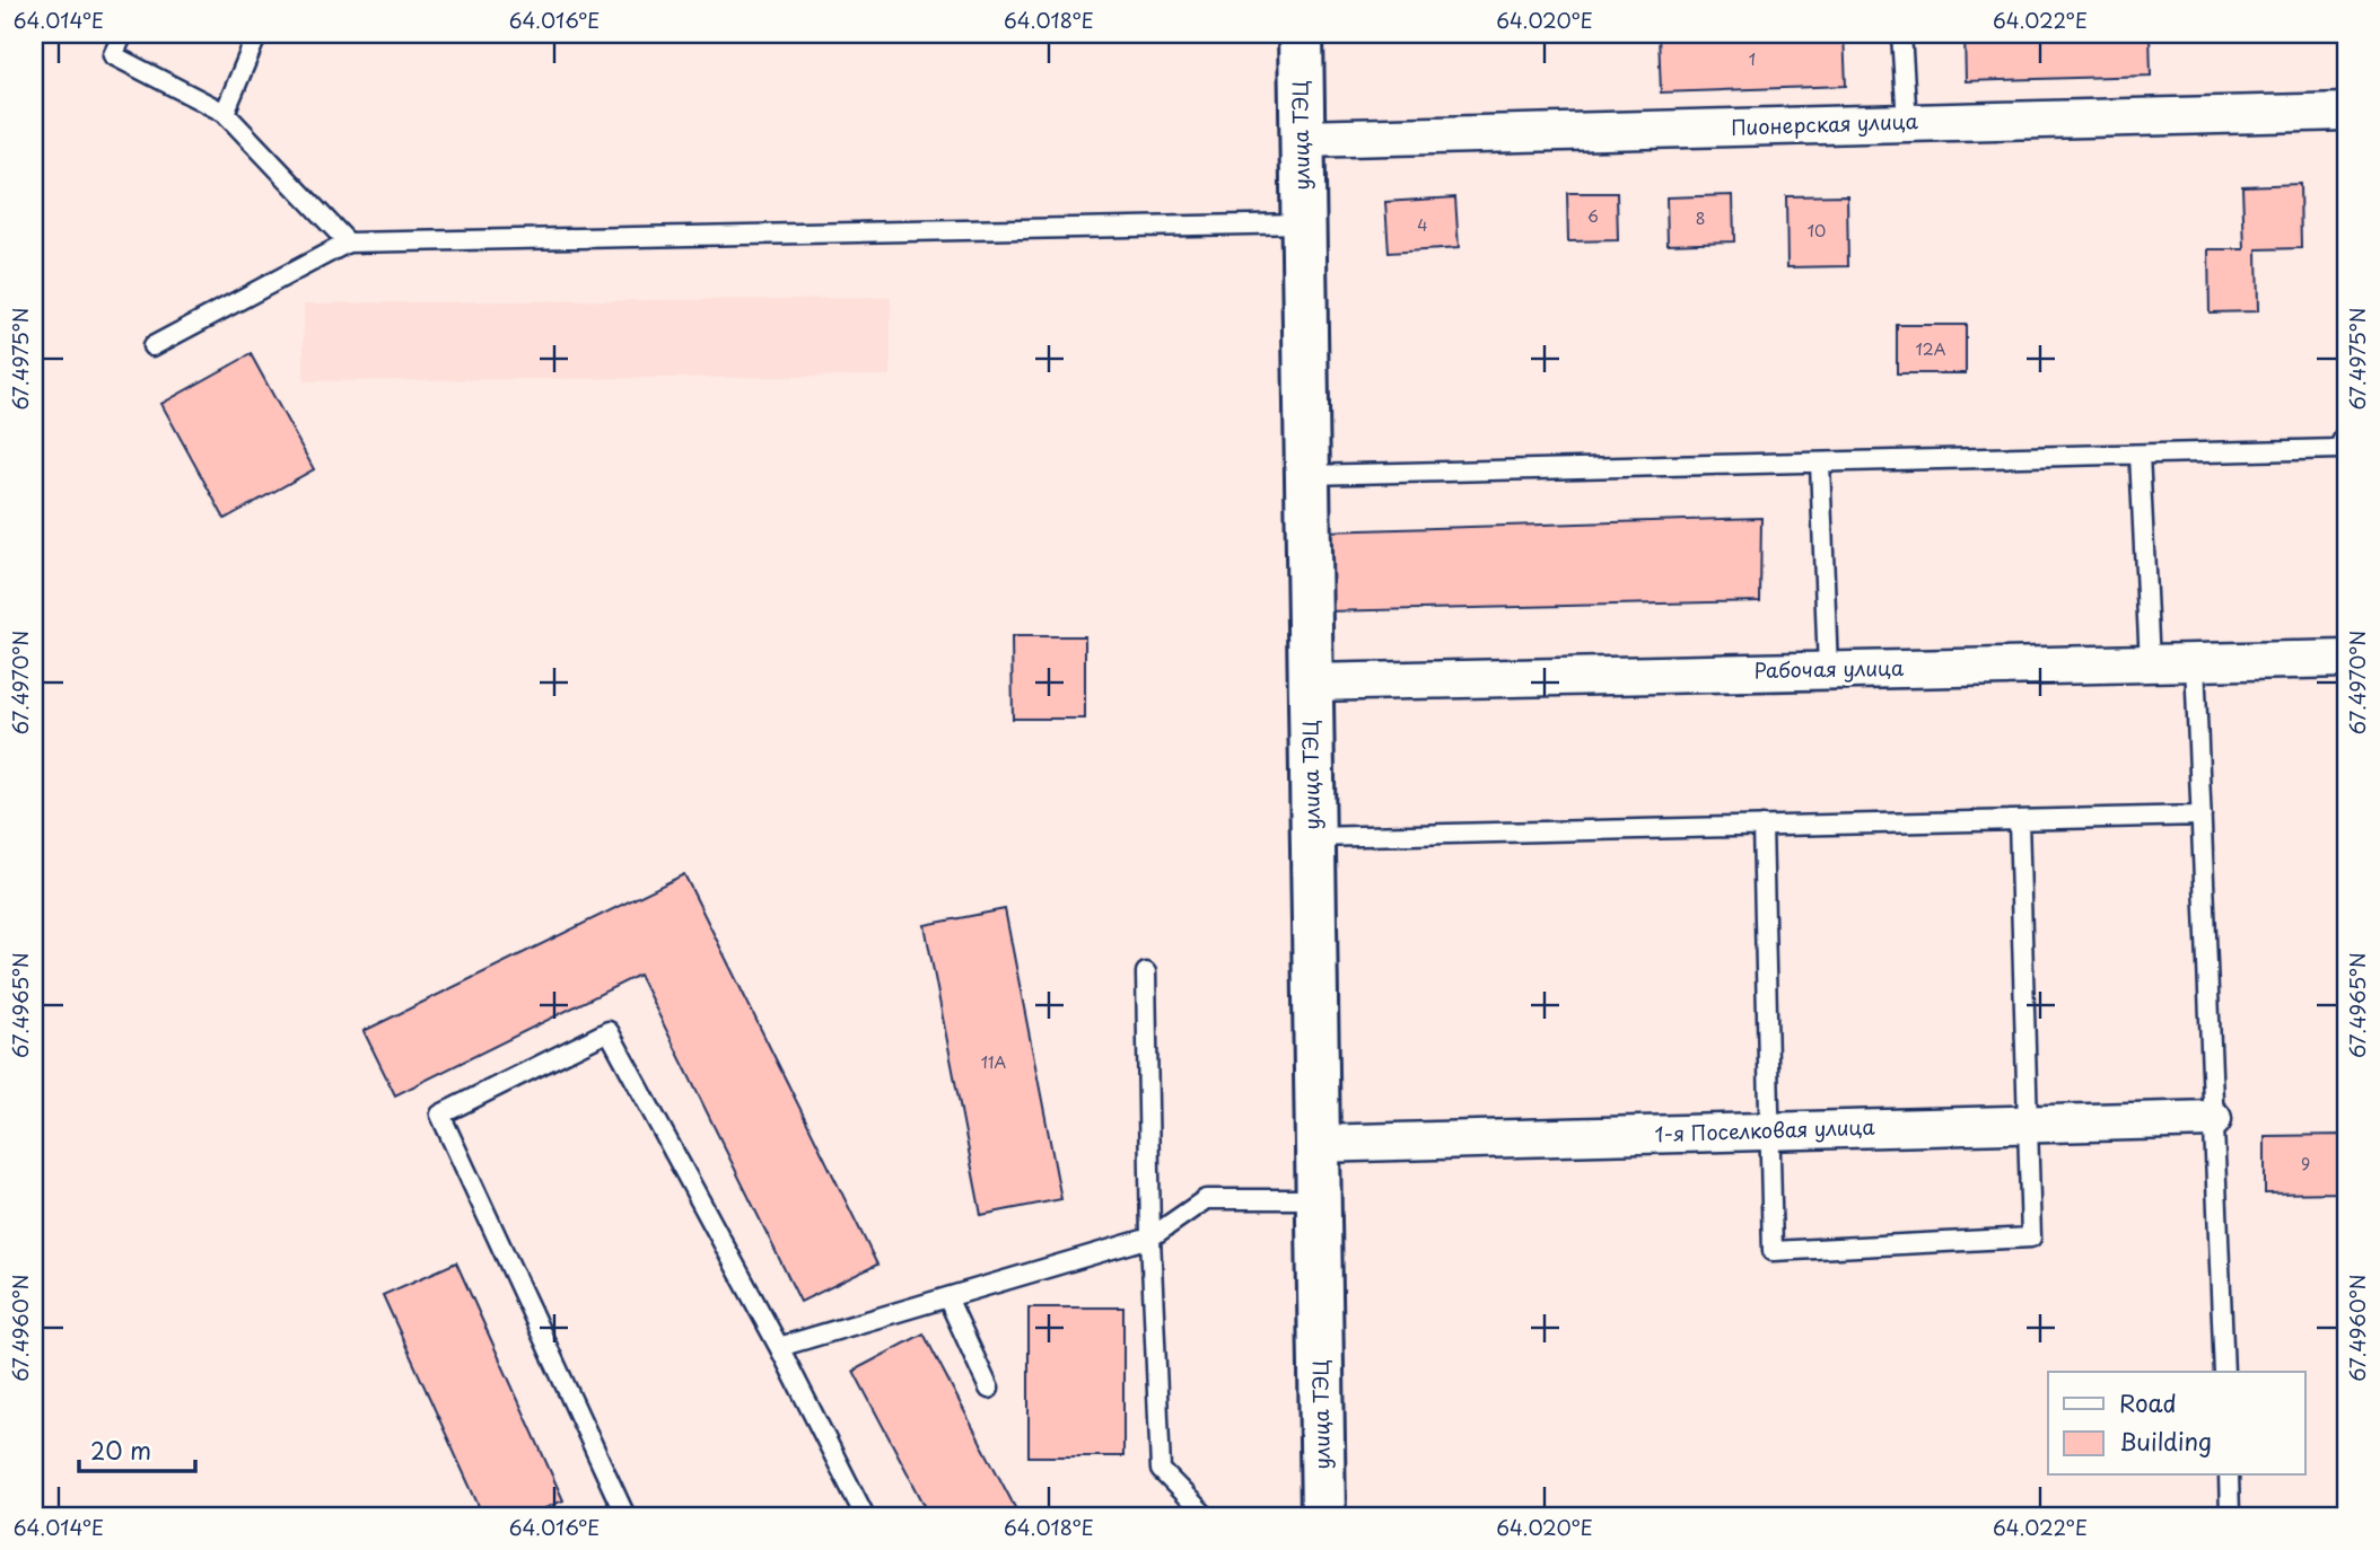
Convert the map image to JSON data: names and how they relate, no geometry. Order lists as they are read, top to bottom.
{
  "streets": {
    "street": [
      "Пионерская улица",
      "улица ТЭЦ",
      "Рабочая улица",
      "1-я Поселковая улица"
    ]
  },
  "crossings": [
    ["Пионерская улица", "улица ТЭЦ"],
    ["улица ТЭЦ", "Рабочая улица"],
    ["улица ТЭЦ", "1-я Поселковая улица"]
  ],
  "house_numbers": [
    "1",
    "6",
    "8",
    "4",
    "10",
    "12А",
    "11А",
    "9"
  ],
  "legend": ["Road", "Building"],
  "scale_bar": "20 m",
  "coordinates": [
    "64.014°E",
    "64.016°E",
    "64.018°E",
    "64.020°E",
    "64.022°E",
    "67.4975°N",
    "67.4970°N",
    "67.4965°N",
    "67.4960°N"
  ]
}
